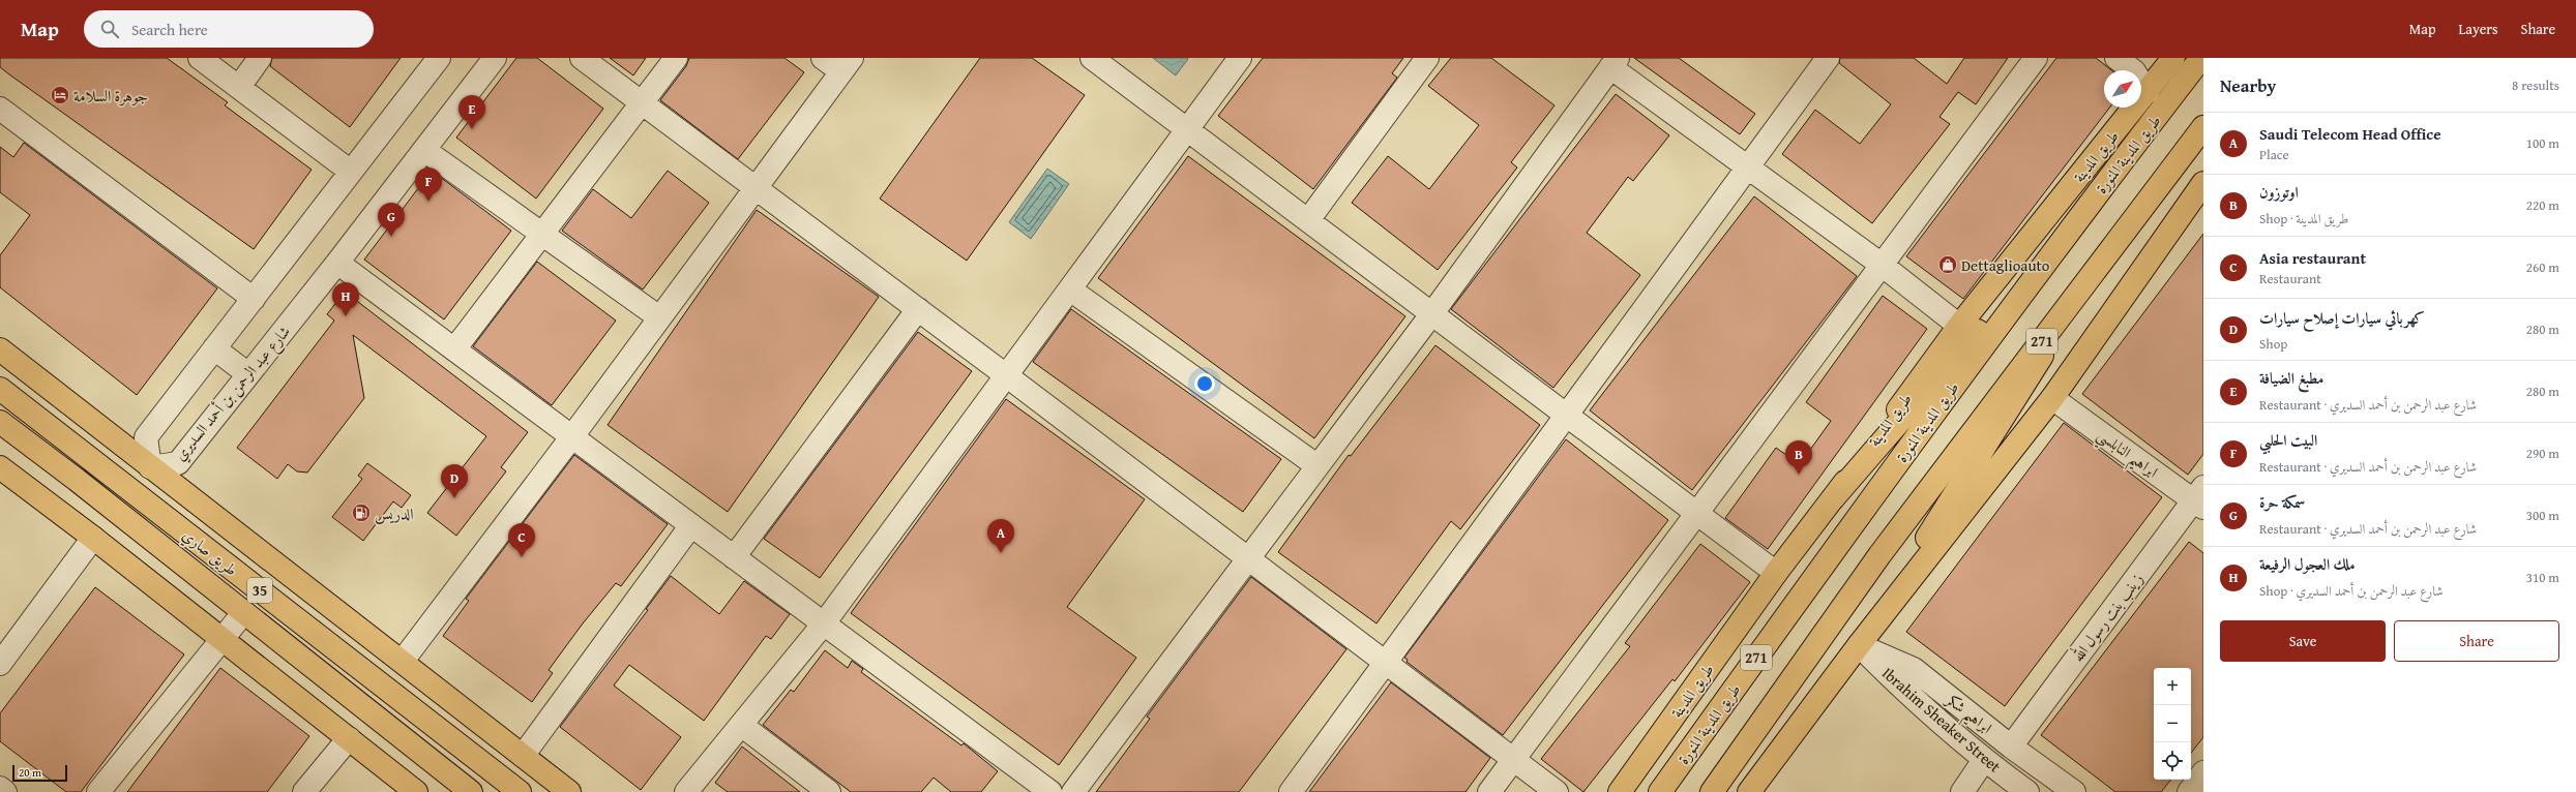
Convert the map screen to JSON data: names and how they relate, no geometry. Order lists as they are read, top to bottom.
{
  "streets": {
    "main road": [
      "طريق المدينة المنورة",
      "طريق المدينة",
      "271",
      "طريق صاري",
      "35"
    ],
    "street": [
      "شارع عبد الرحمن بن أحمد السديري",
      "ابراهيم النابلسي",
      "زينب بنت رسول الله",
      "ابراهيم شكر",
      "Ibrahim Sheaker Street"
    ]
  },
  "crossings": [
    ["ابراهيم النابلسي", "زينب بنت رسول الله"],
    ["زينب بنت رسول الله", "ابراهيم شكر"],
    ["ابراهيم شكر", "Ibrahim Sheaker Street"]
  ],
  "places": {
    "hotel": ["جوهرة السلامة"],
    "shop": ["Dettaglioauto"],
    "fuel station": ["الدريس"]
  },
  "scale_bar": "20 m",
  "north": "top right",
  "page": {
    "header": "Map",
    "search": "Search here",
    "nav": ["Map", "Layers", "Share"],
    "heading": ["Nearby", "8 results"],
    "pins": [
      "E",
      "F",
      "G",
      "H",
      "B",
      "D",
      "A",
      "C"
    ],
    "list": [
      {
        "mark": "A",
        "name": "Saudi Telecom Head Office",
        "note": "Place",
        "value": "100 m"
      },
      {
        "mark": "B",
        "name": "اوتوزون",
        "note": "Shop · طريق المدينة",
        "value": "220 m"
      },
      {
        "mark": "C",
        "name": "Asia restaurant",
        "note": "Restaurant",
        "value": "260 m"
      },
      {
        "mark": "D",
        "name": "كهربائي سيارات إصلاح سيارات",
        "note": "Shop",
        "value": "280 m"
      },
      {
        "mark": "E",
        "name": "مطبغ الضيافة",
        "note": "Restaurant · شارع عبد الرحمن بن أحمد السديري",
        "value": "280 m"
      },
      {
        "mark": "F",
        "name": "البيت الحلبي",
        "note": "Restaurant · شارع عبد الرحمن بن أحمد السديري",
        "value": "290 m"
      },
      {
        "mark": "G",
        "name": "سمكة حرة",
        "note": "Restaurant · شارع عبد الرحمن بن أحمد السديري",
        "value": "300 m"
      },
      {
        "mark": "H",
        "name": "ملك العجول الرفيعة",
        "note": "Shop · شارع عبد الرحمن بن أحمد السديري",
        "value": "310 m"
      }
    ],
    "buttons": ["Save", "Share"],
    "map_buttons": ["+", "−"],
    "scale": "20 m"
  }
}
